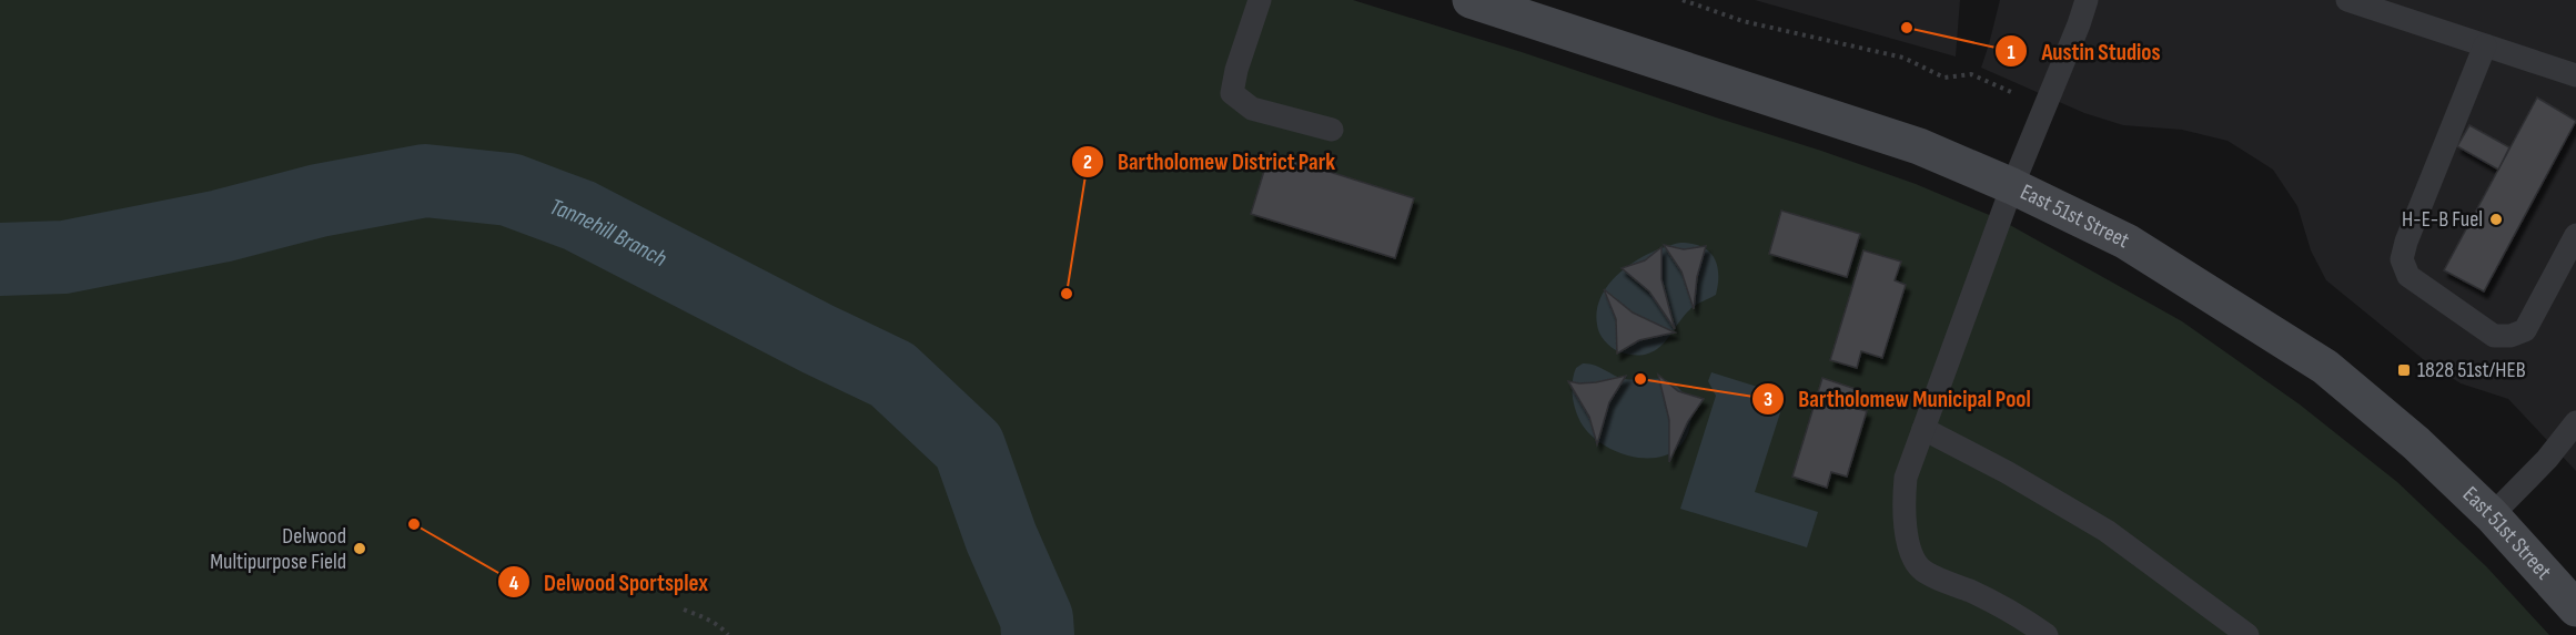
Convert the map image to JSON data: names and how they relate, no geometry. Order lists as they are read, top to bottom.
{
  "streets": {
    "main road": ["East 51st Street"]
  },
  "water": ["Tannehill Branch"],
  "places": {
    "other": [
      "Austin Studios",
      "H-E-B Fuel",
      "Bartholomew District Park",
      "Bartholomew Municipal Pool",
      "Delwood Sportsplex",
      "Delwood Multipurpose Field"
    ],
    "transit": ["1828 51st/HEB"]
  }
}
